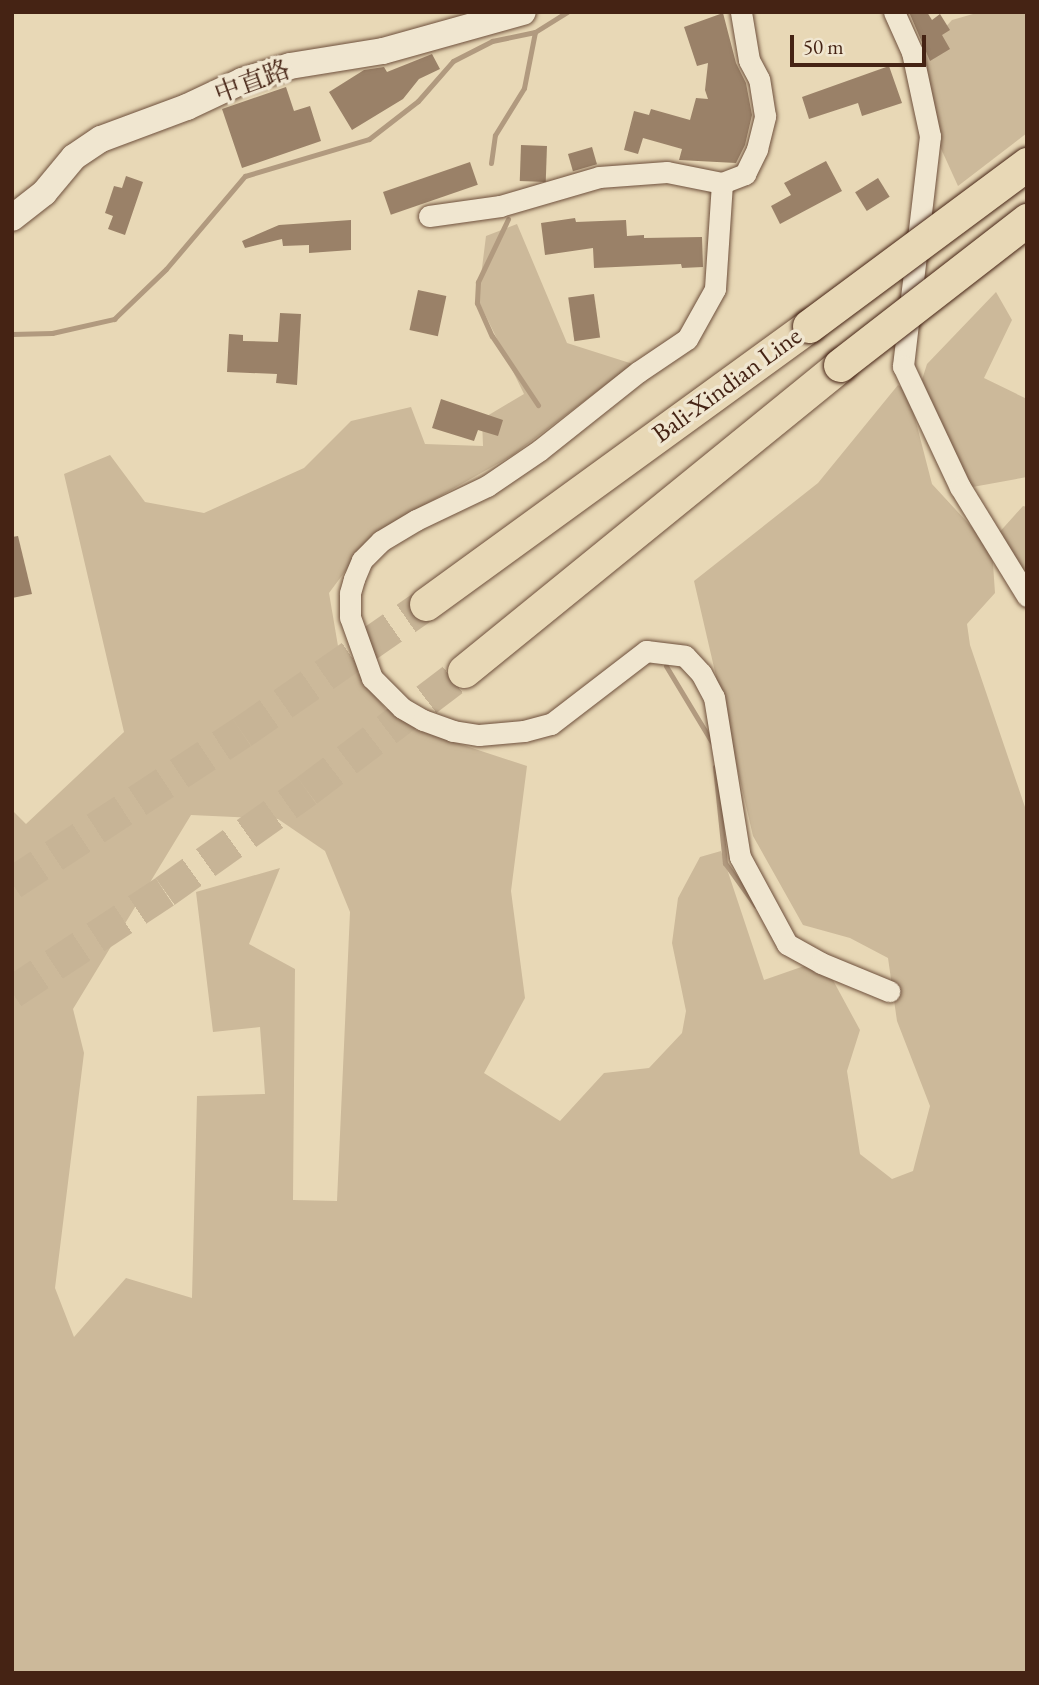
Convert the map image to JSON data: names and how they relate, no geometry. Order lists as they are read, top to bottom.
{
  "streets": {
    "highway": ["Bali-Xindian Line"],
    "street": ["中直路"]
  },
  "scale_bar": "50 m"
}
